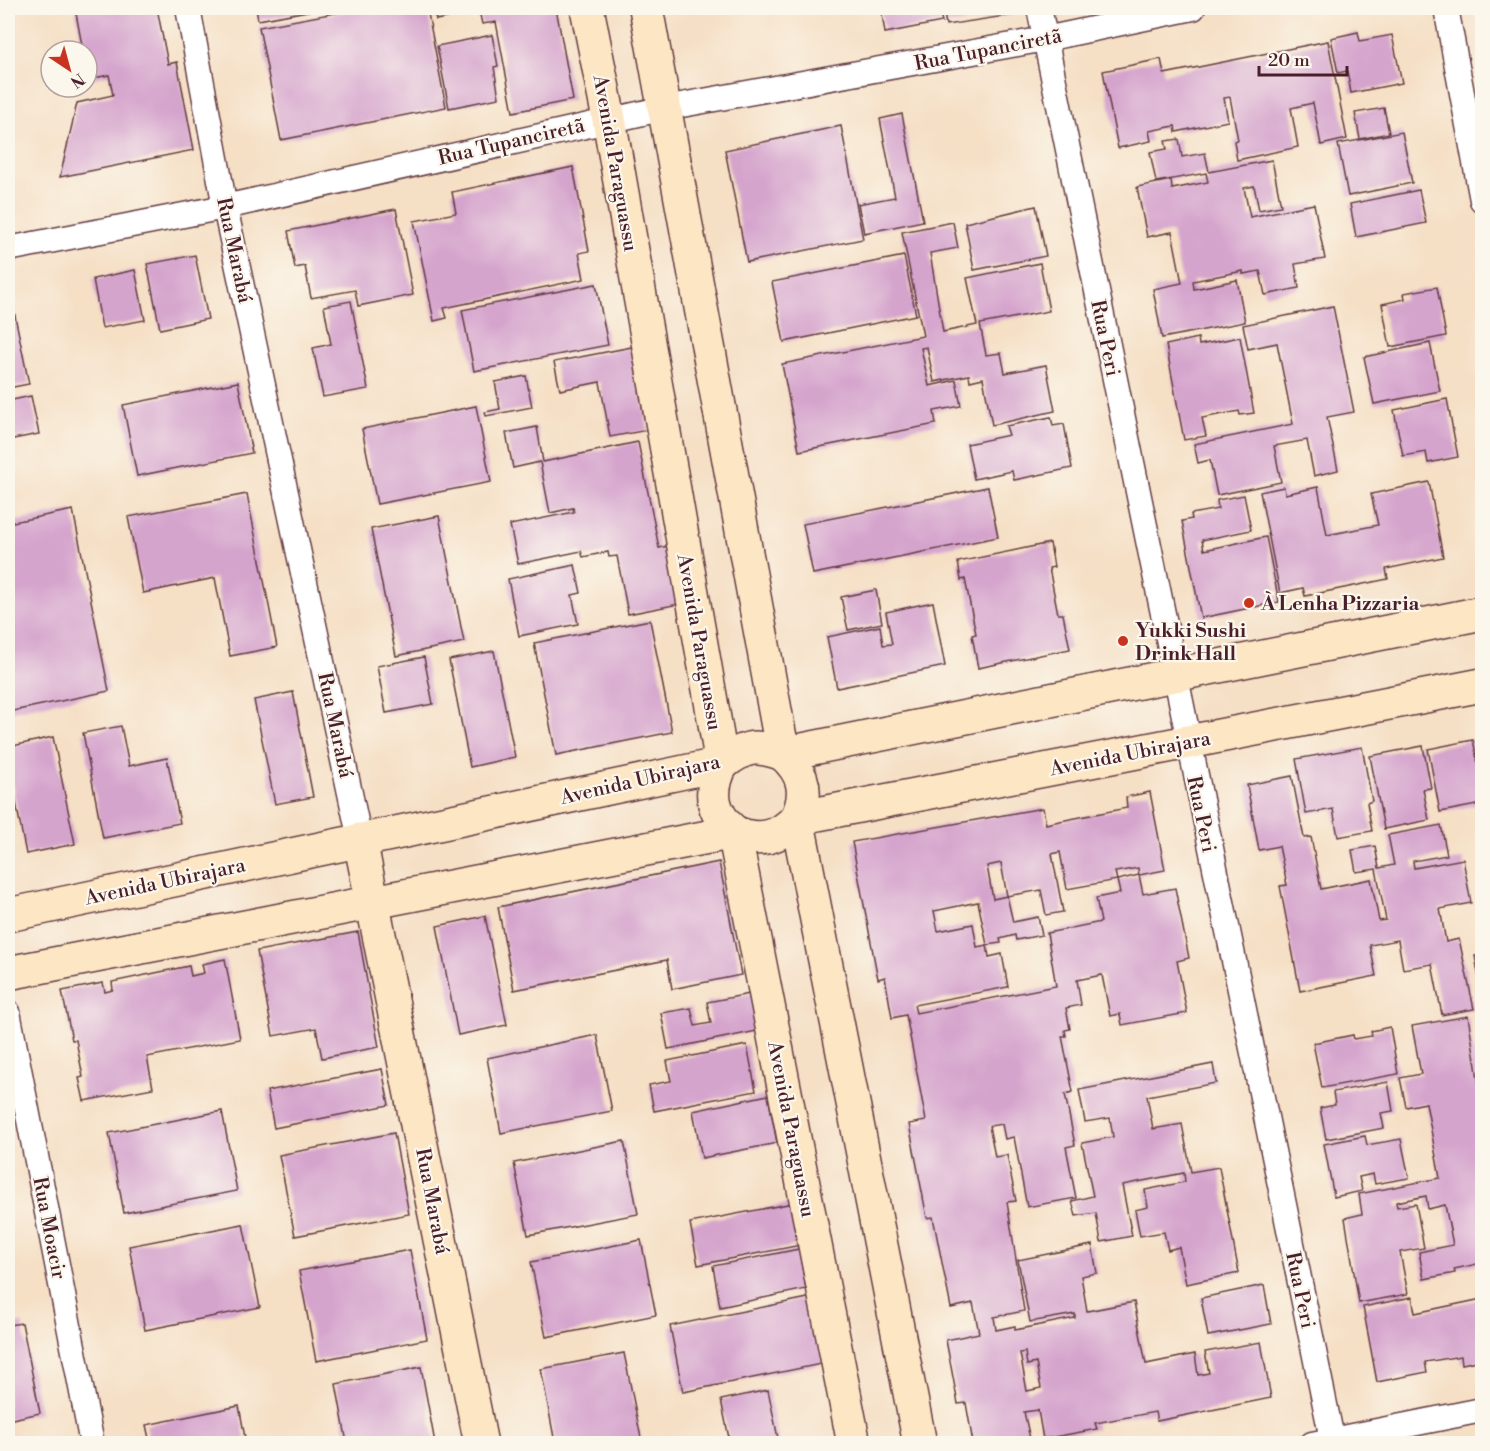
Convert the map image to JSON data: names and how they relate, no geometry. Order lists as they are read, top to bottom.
{
  "streets": {
    "main road": ["Avenida Paraguassu", "Rua Marabá", "Avenida Ubirajara"],
    "street": ["Rua Tupanciretã", "Rua Peri", "Rua Moacir"]
  },
  "crossings": [
    ["Rua Tupanciretã", "Avenida Paraguassu"],
    ["Rua Tupanciretã", "Rua Marabá"],
    ["Rua Tupanciretã", "Rua Peri"],
    ["Avenida Paraguassu", "Avenida Ubirajara"],
    ["Rua Marabá", "Avenida Ubirajara"],
    ["Rua Peri", "Avenida Ubirajara"]
  ],
  "places": ["À Lenha Pizzaria", "Yukki Sushi Drink Hall"],
  "scale_bar": "20 m",
  "north": "bottom right"
}
